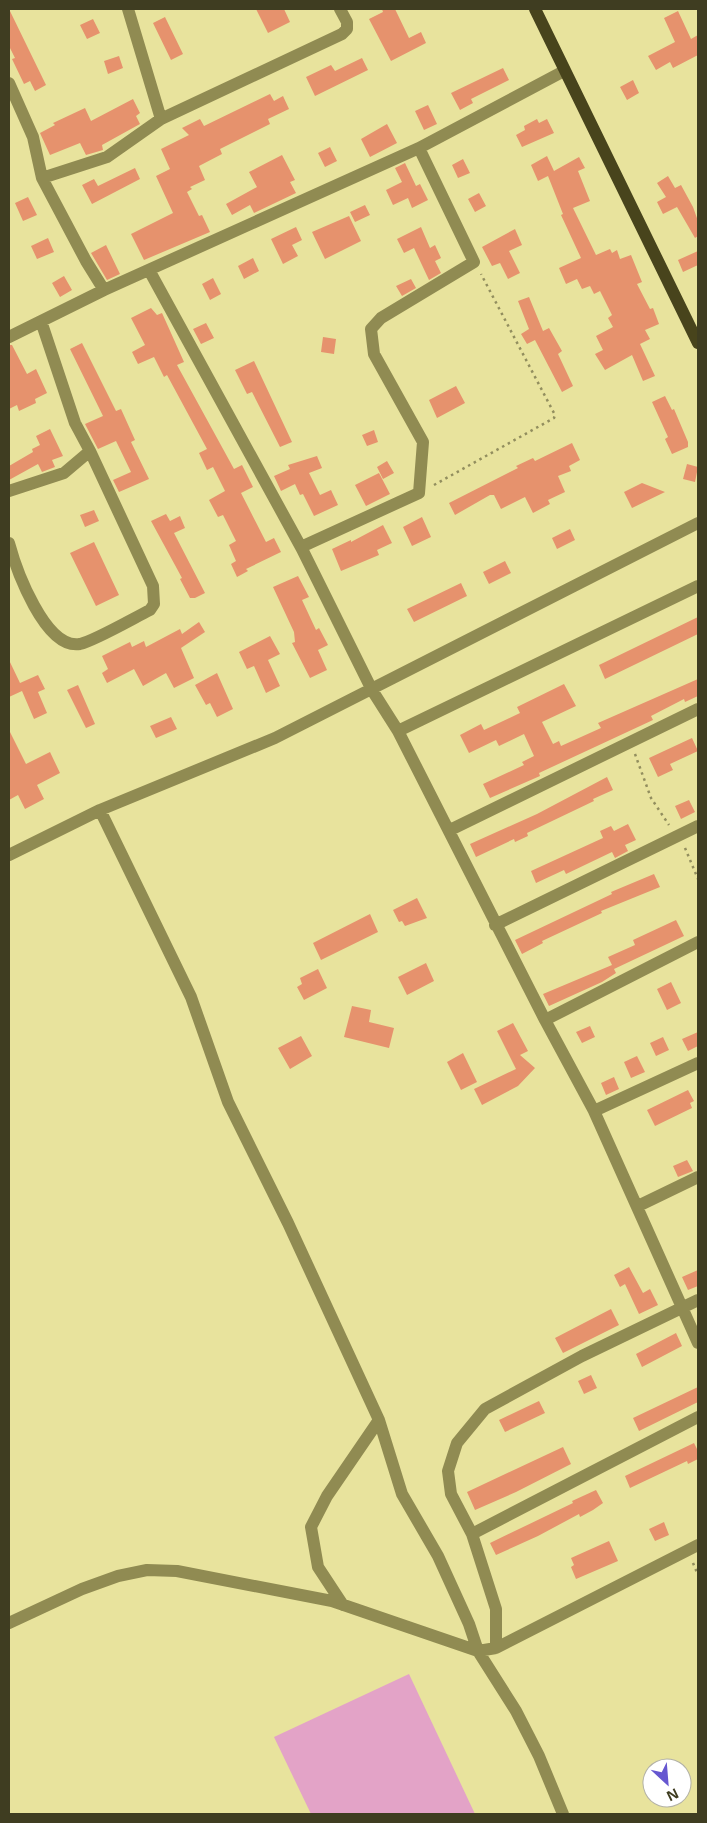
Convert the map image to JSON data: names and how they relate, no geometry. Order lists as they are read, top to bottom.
{
  "north": "bottom right"
}
